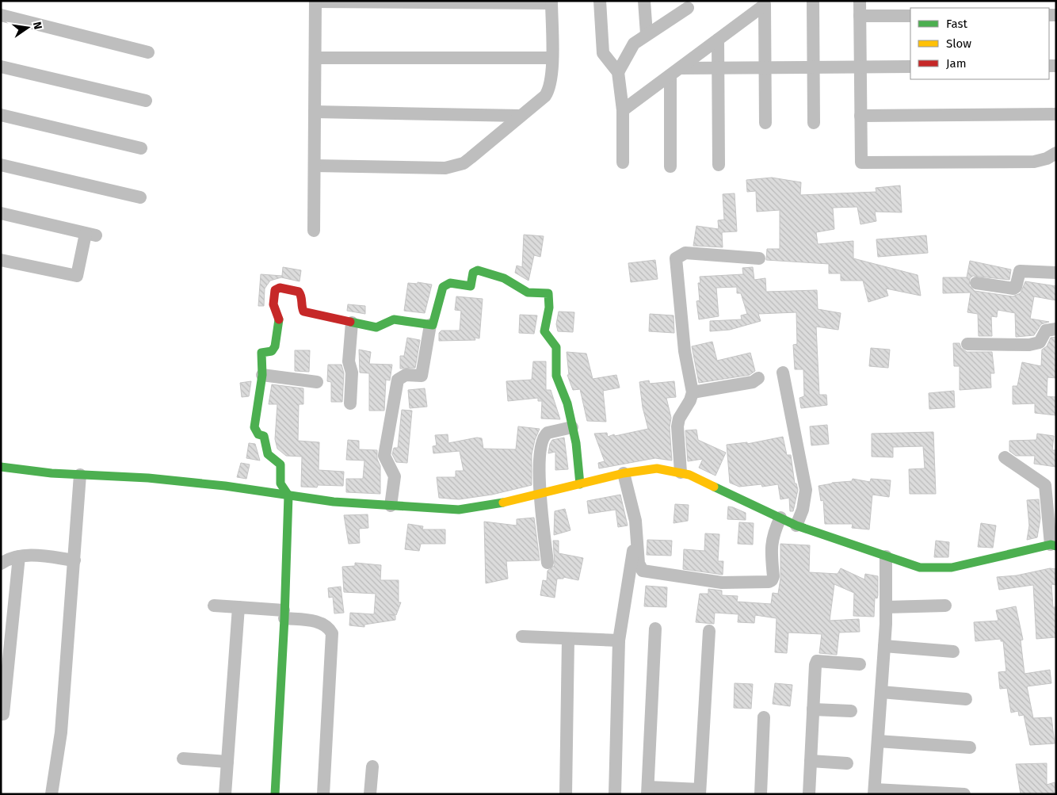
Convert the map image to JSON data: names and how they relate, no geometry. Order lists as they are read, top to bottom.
{
  "legend": ["Fast", "Slow", "Jam"],
  "north": "right"
}
